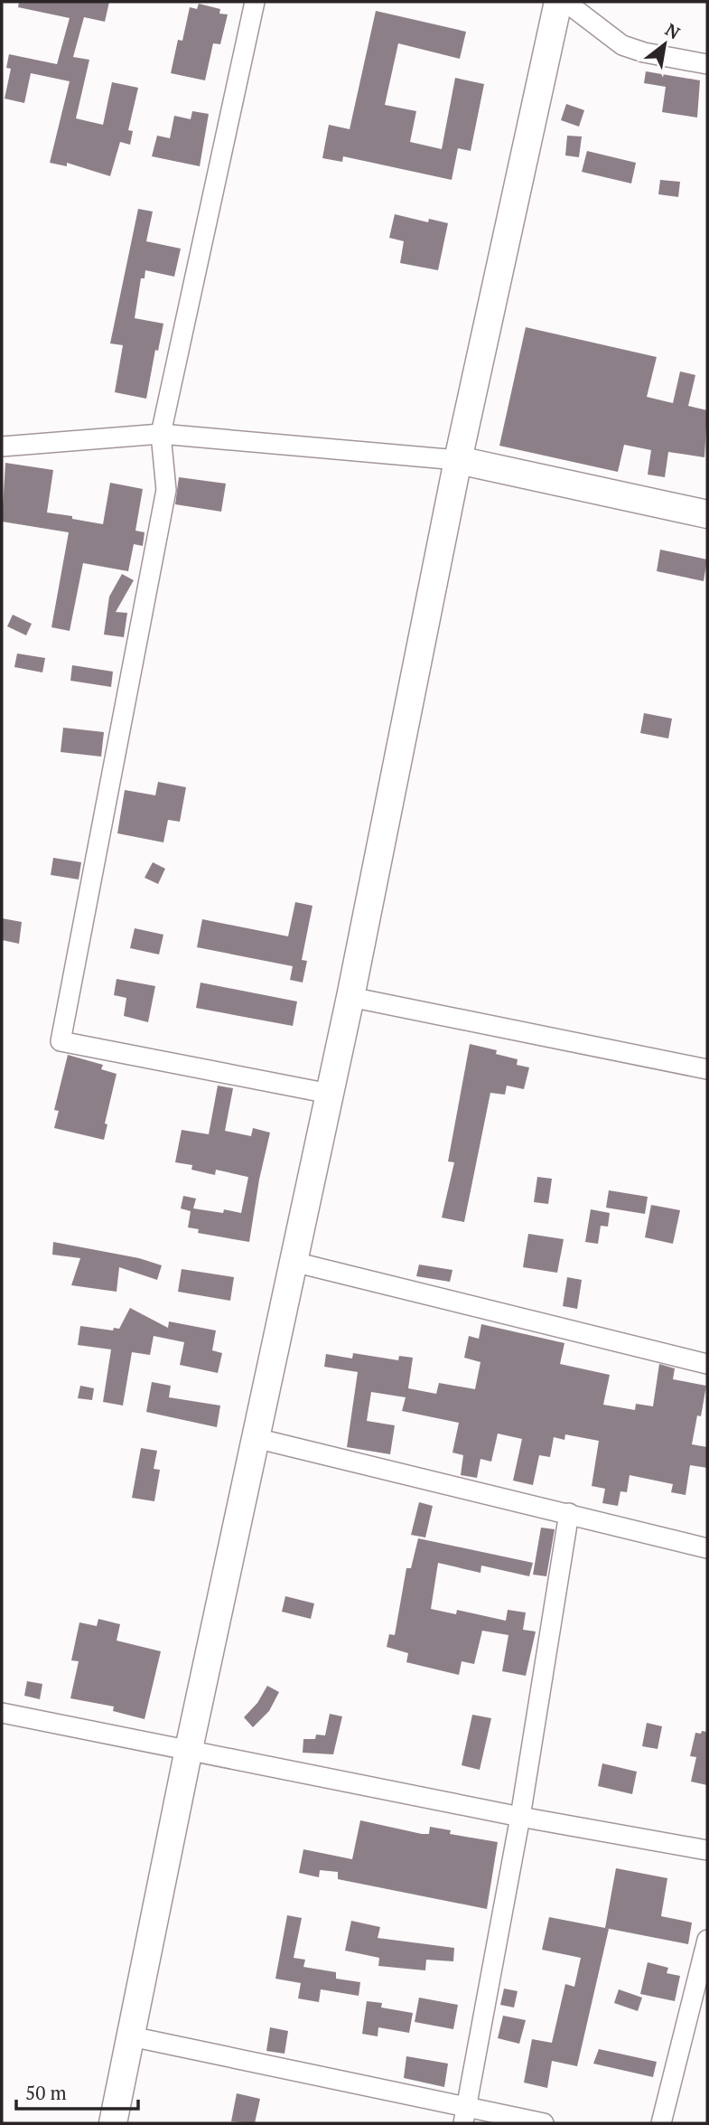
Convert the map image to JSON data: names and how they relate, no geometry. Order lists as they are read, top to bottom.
{
  "scale_bar": "50 m",
  "north": "top right"
}
